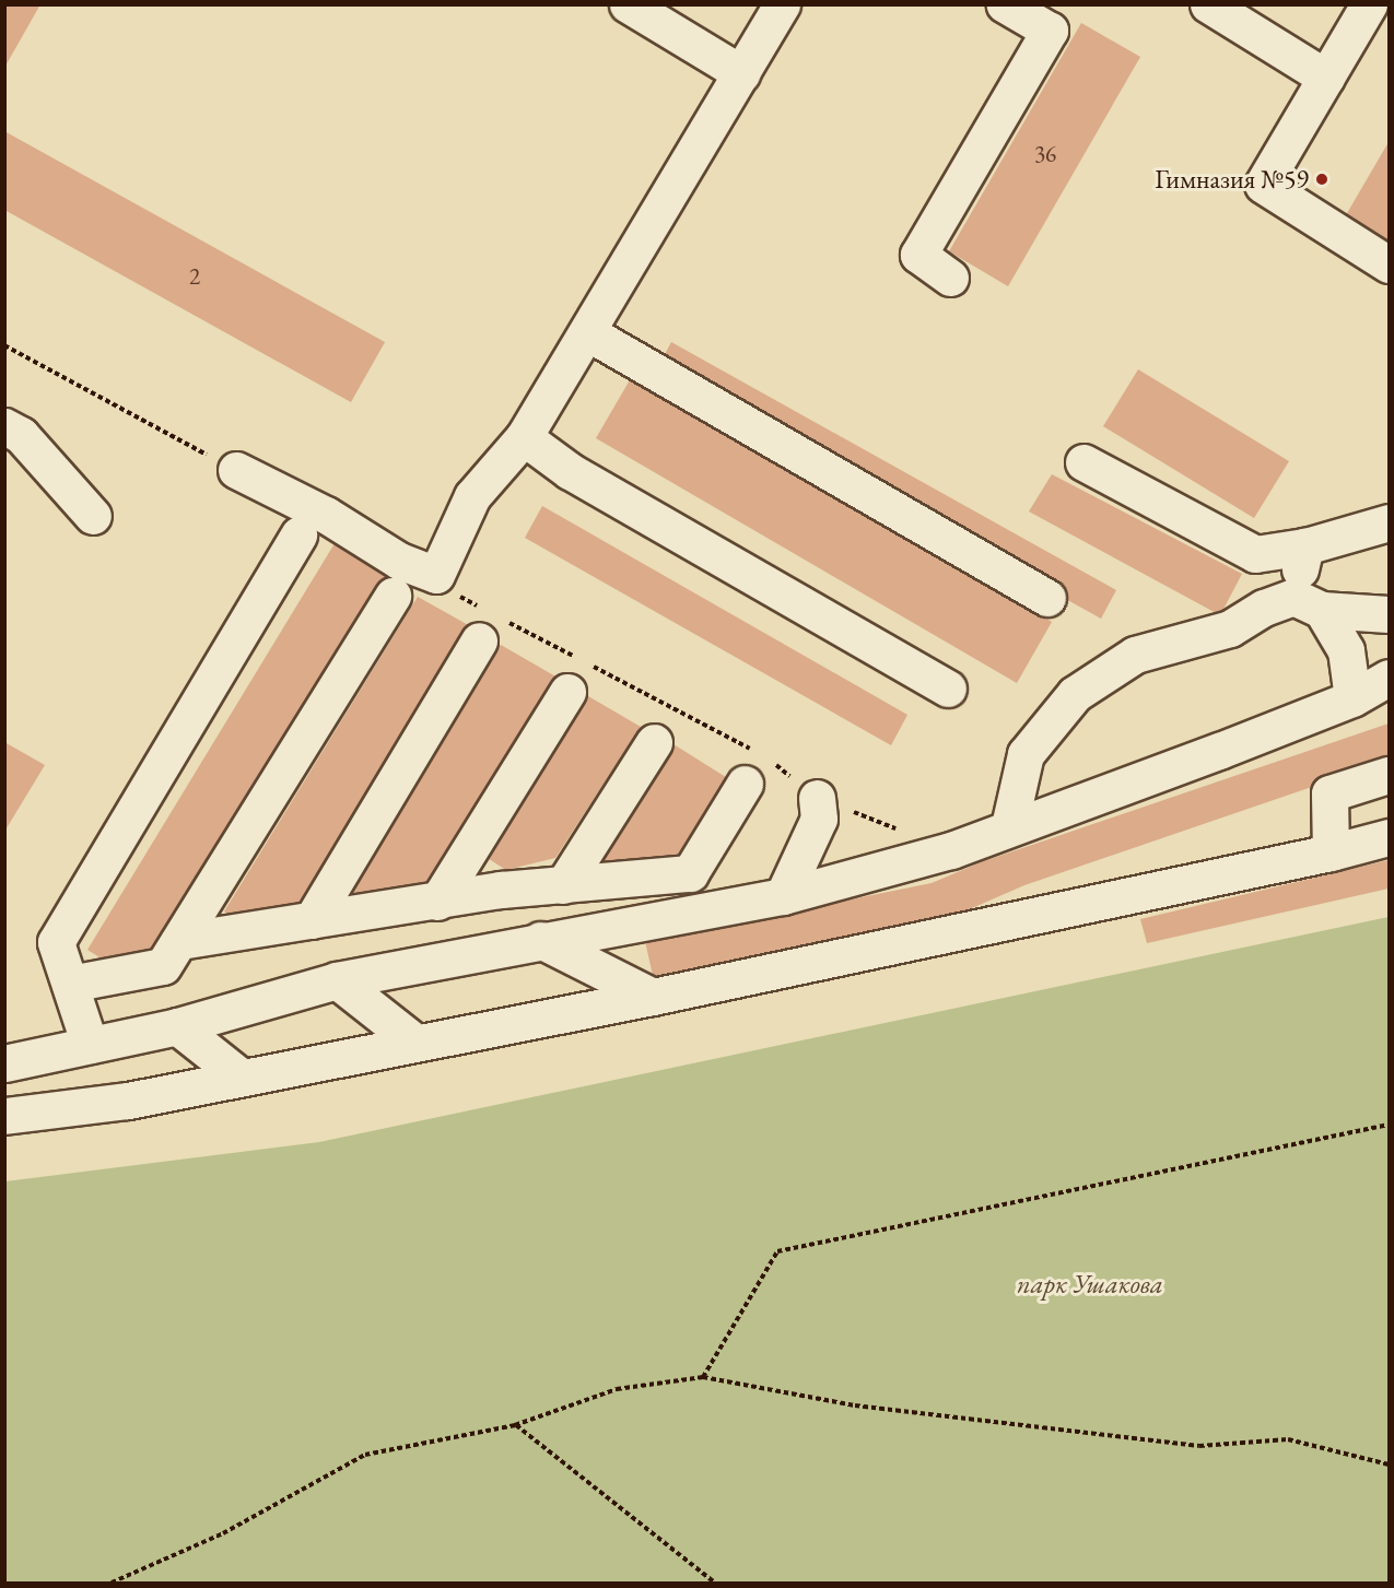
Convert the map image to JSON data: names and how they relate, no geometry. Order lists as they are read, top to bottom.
{
  "parks": ["парк Ушакова"],
  "places": ["Гимназия №59"],
  "house_numbers": ["36", "2"]
}
